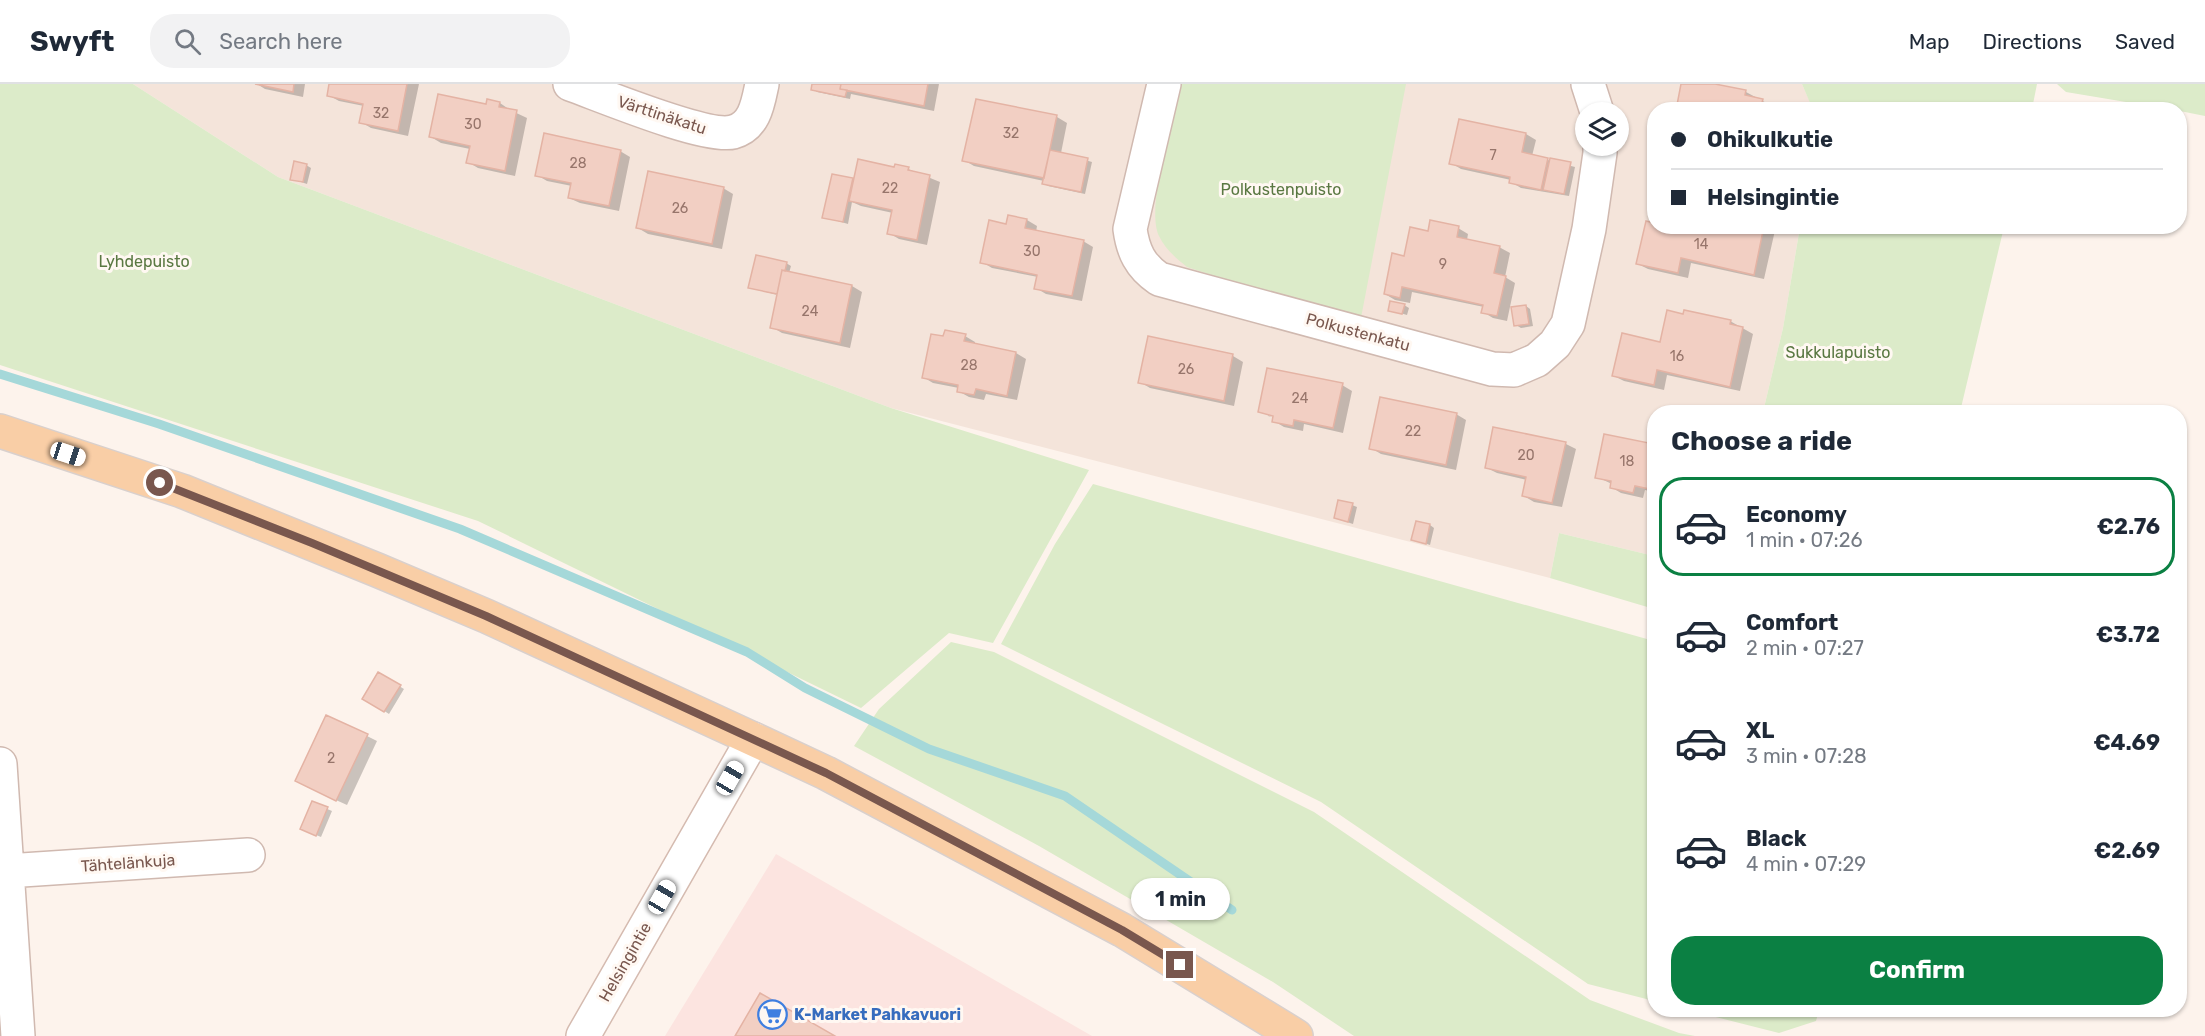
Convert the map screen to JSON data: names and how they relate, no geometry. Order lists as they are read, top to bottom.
{
  "streets": {
    "street": [
      "Värttinäkatu",
      "Polkustenkatu",
      "Tähtelänkuja",
      "Helsingintie"
    ]
  },
  "parks": ["Polkustenpuisto", "Lyhdepuisto", "Sukkulapuisto"],
  "places": {
    "supermarket": ["K-Market Pahkavuori"]
  },
  "house_numbers": [
    "32",
    "30",
    "32",
    "7",
    "28",
    "22",
    "26",
    "14",
    "30",
    "9",
    "24",
    "16",
    "28",
    "26",
    "24",
    "22",
    "20",
    "18",
    "2"
  ],
  "page": {
    "header": "Swyft",
    "search": "Search here",
    "nav": ["Map", "Directions", "Saved"],
    "banner": ["Ohikulkutie", "Helsingintie"],
    "heading": "Choose a ride",
    "list": [
      {
        "name": "Economy",
        "note": "1 min · 07:26",
        "value": "€2.76"
      },
      {
        "name": "Comfort",
        "note": "2 min · 07:27",
        "value": "€3.72"
      },
      {
        "name": "XL",
        "note": "3 min · 07:28",
        "value": "€4.69"
      },
      {
        "name": "Black",
        "note": "4 min · 07:29",
        "value": "€2.69"
      }
    ],
    "bubble": "1 min",
    "buttons": "Confirm"
  }
}
